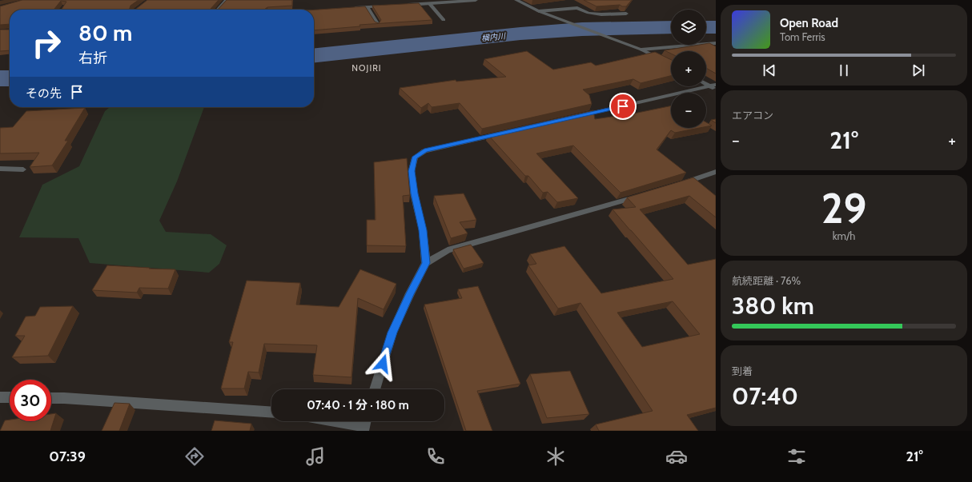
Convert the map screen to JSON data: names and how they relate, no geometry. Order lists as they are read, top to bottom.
{
  "districts": ["NOJIRI"],
  "water": ["横内川"],
  "page": {
    "map_buttons": ["+", "−"],
    "turn": ["80 m", "右折"],
    "song": ["Open Road", "Tom Ferris"],
    "then": "その先",
    "tile": [
      "エアコン",
      ["29", "km/h"],
      ["航続距離 · 76%", "380 km"],
      ["到着", "07:40"]
    ],
    "heat": ["−", "21°", "+"],
    "limit": "30",
    "trip": "07:40 · 1 分 · 180 m",
    "tabs": ["07:39", "21°"]
  }
}
